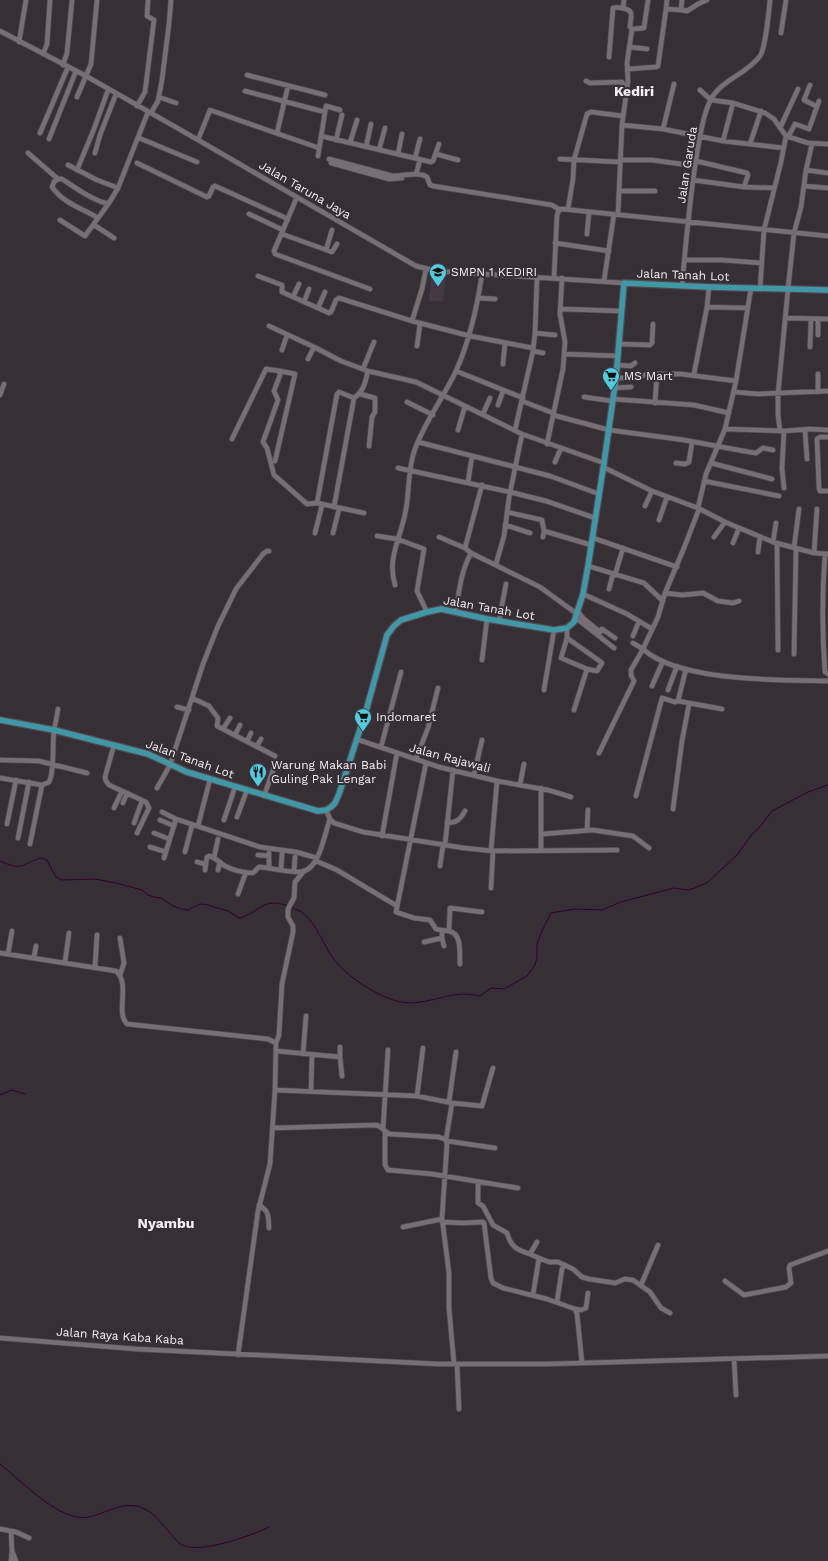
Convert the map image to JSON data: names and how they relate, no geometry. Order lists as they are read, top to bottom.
{
  "streets": {
    "main road": ["Jalan Tanah Lot"],
    "street": [
      "Jalan Garuda",
      "Jalan Taruna Jaya",
      "Jalan Rajawali",
      "Jalan Raya Kaba Kaba"
    ]
  },
  "crossings": [
    ["Jalan Garuda", "Jalan Tanah Lot"],
    ["Jalan Taruna Jaya", "Jalan Tanah Lot"],
    ["Jalan Tanah Lot", "Jalan Rajawali"]
  ],
  "districts": ["Kediri", "Nyambu"],
  "places": {
    "school or university": ["SMPN 1 KEDIRI"],
    "supermarket": ["MS Mart", "Indomaret"],
    "restaurant": ["Warung Makan Babi Guling Pak Lengar"]
  }
}
